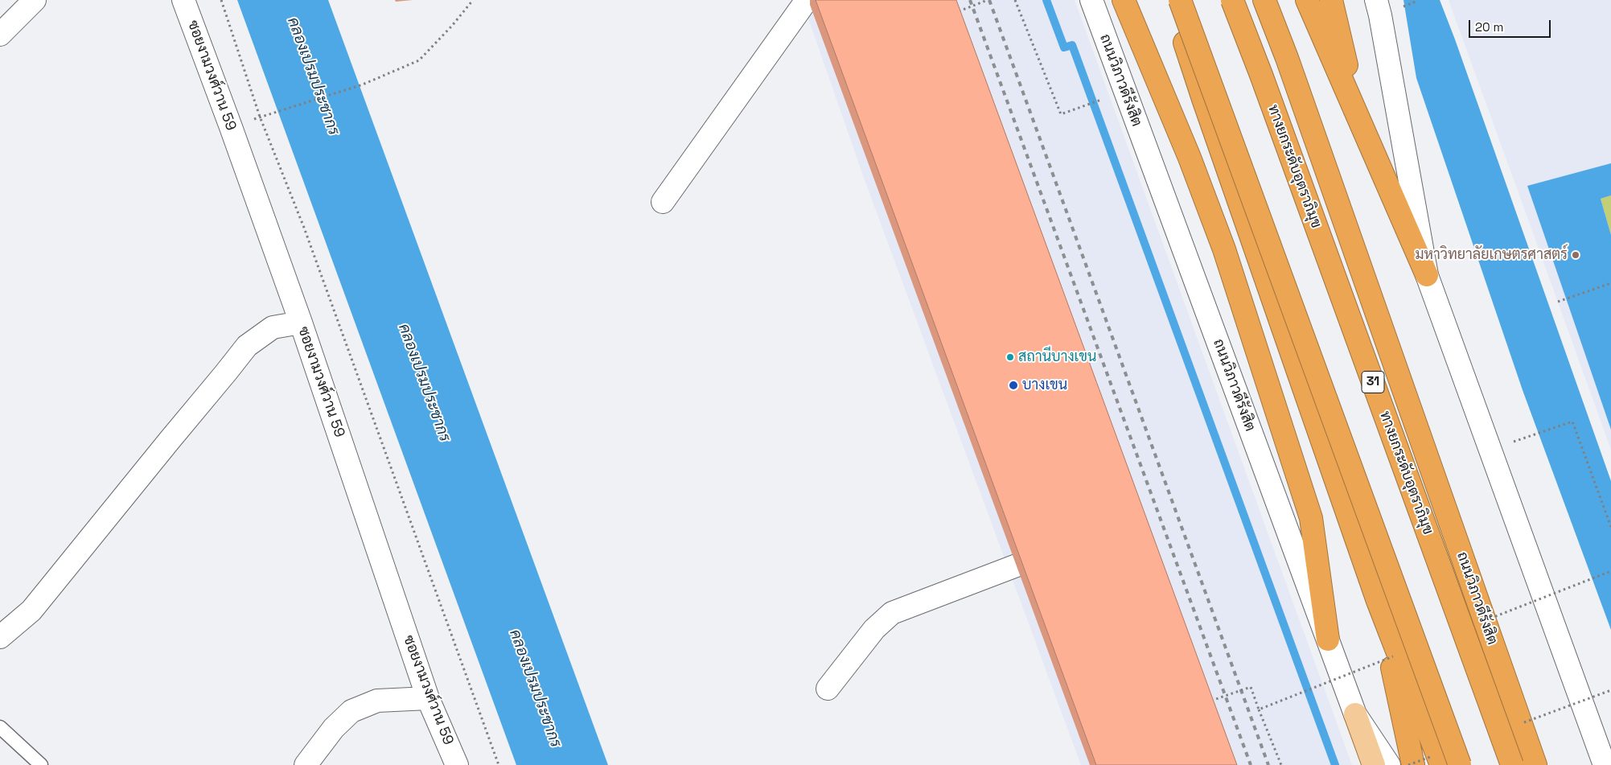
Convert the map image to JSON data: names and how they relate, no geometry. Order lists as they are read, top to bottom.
{
  "streets": {
    "highway": ["ถนนวิภาวดีรังสิต", "ทางยกระดับอุตราภิมุข", "31"],
    "street": ["ซอยงามวงศ์วาน 59"]
  },
  "water": ["คลองเปรมประชากร"],
  "places": ["มหาวิทยาลัยเกษตรศาสตร์", "สถานีบางเขน", "บางเขน"],
  "scale_bar": "20 m"
}
